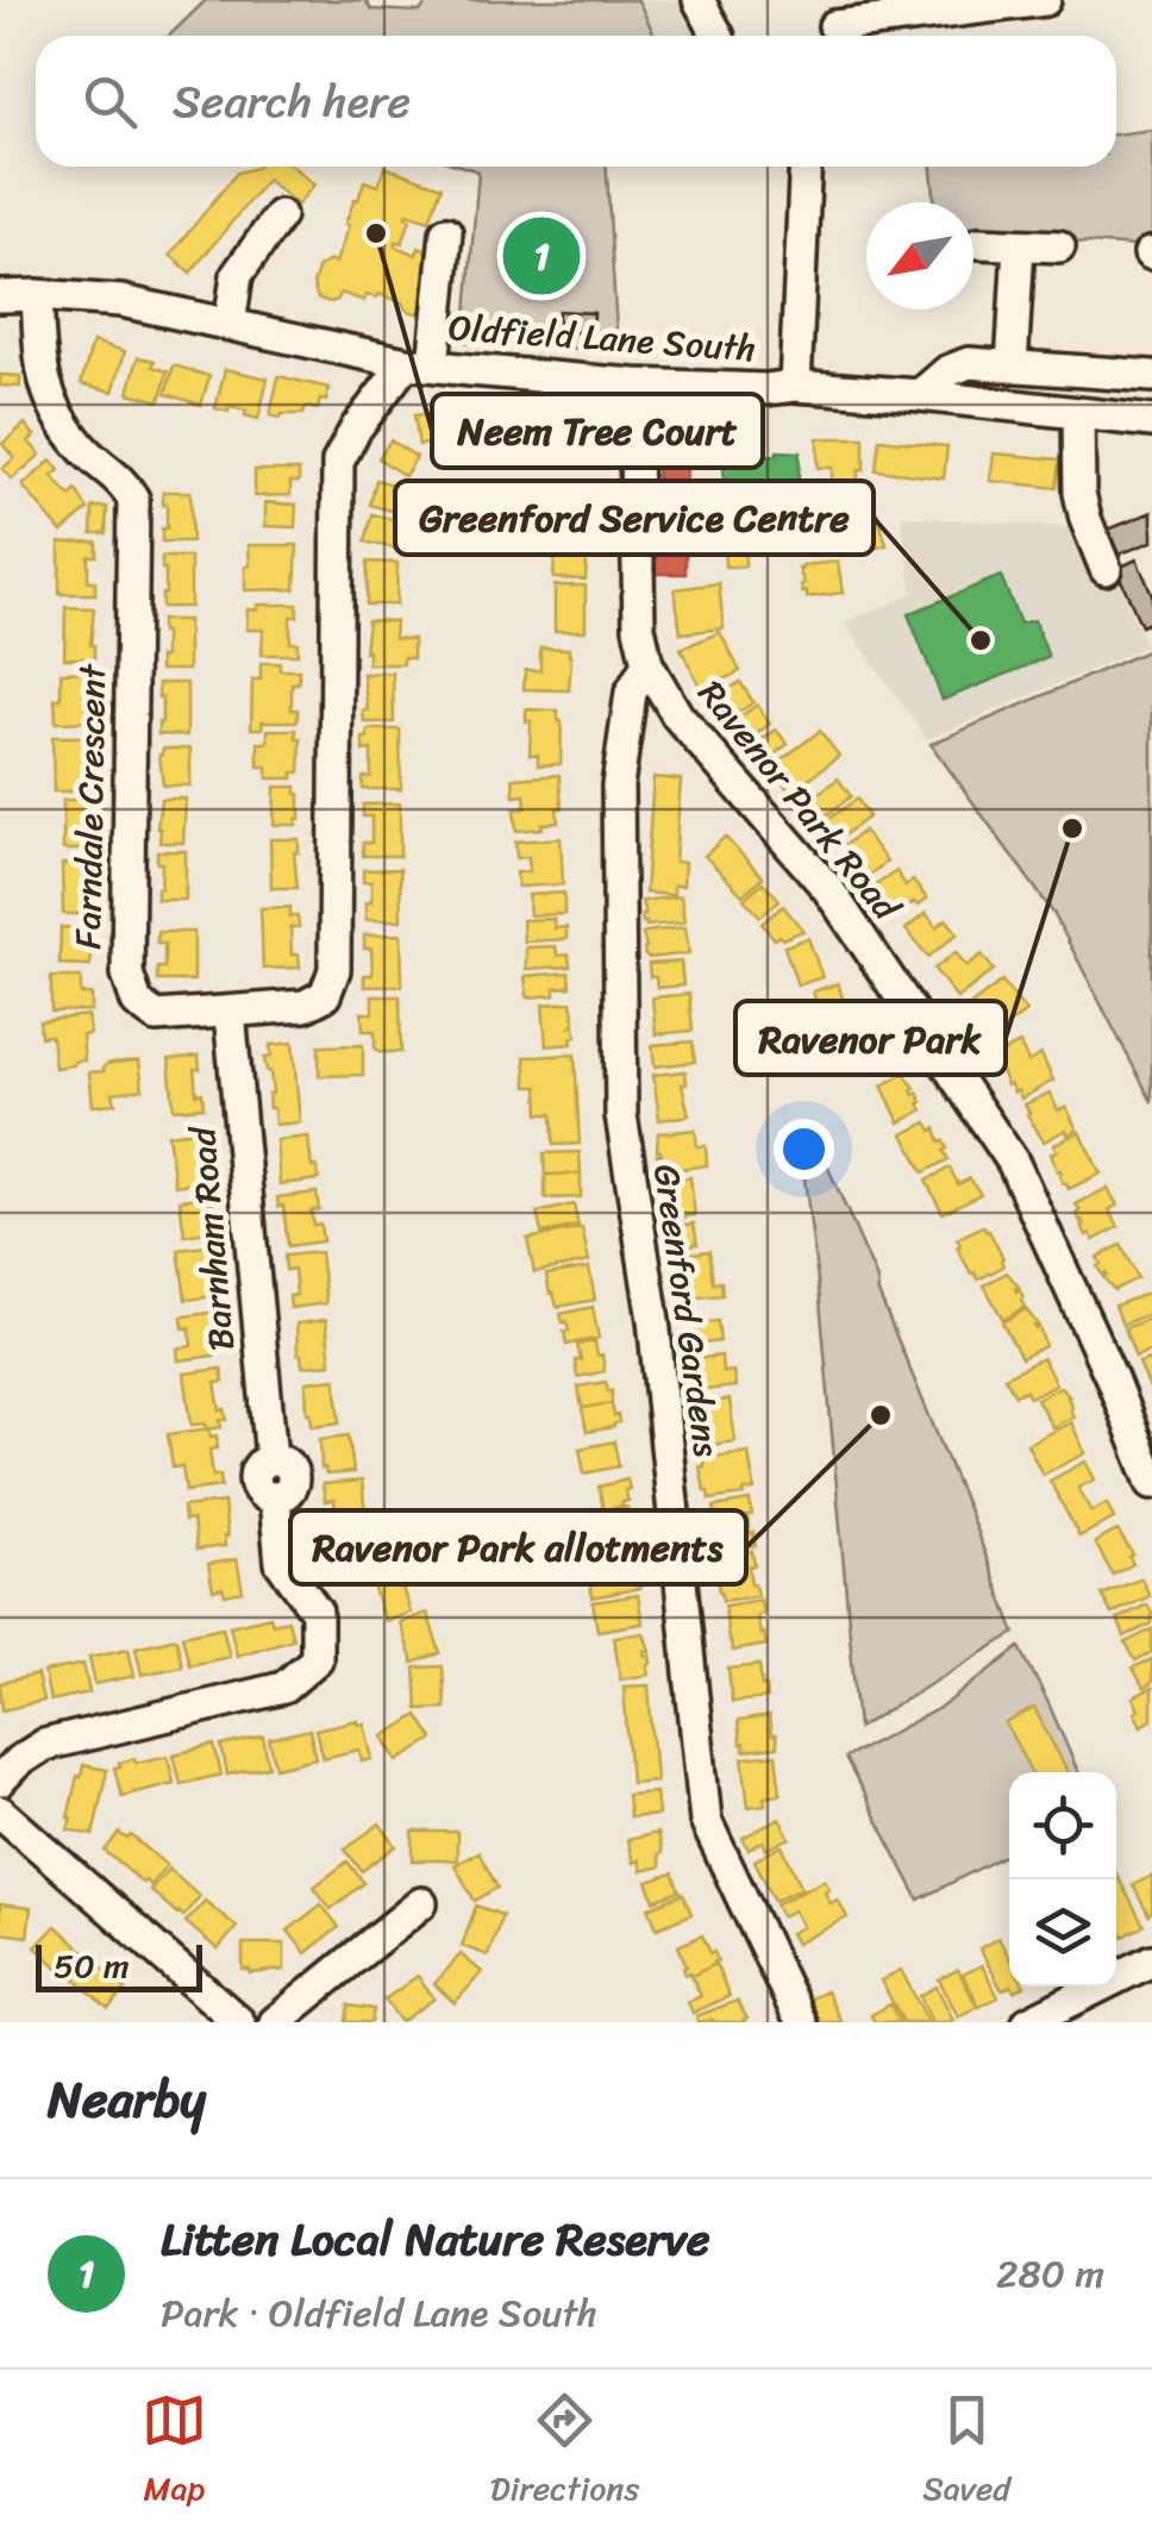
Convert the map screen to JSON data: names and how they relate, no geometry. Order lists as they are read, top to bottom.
{
  "streets": {
    "street": [
      "Oldfield Lane South",
      "Ravenor Park Road",
      "Farndale Crescent",
      "Barnham Road",
      "Greenford Gardens"
    ]
  },
  "crossings": [
    ["Oldfield Lane South", "Ravenor Park Road"],
    ["Oldfield Lane South", "Farndale Crescent"],
    ["Ravenor Park Road", "Greenford Gardens"],
    ["Farndale Crescent", "Barnham Road"]
  ],
  "places": [
    "Neem Tree Court",
    "Greenford Service Centre",
    "Ravenor Park",
    "Ravenor Park allotments"
  ],
  "scale_bar": "50 m",
  "north": "bottom left",
  "page": {
    "search": "Search here",
    "pins": "1",
    "scale": "50 m",
    "heading": "Nearby",
    "list": [
      {
        "mark": "1",
        "name": "Litten Local Nature Reserve",
        "note": "Park · Oldfield Lane South",
        "value": "280 m"
      }
    ],
    "nav": ["Map", "Directions", "Saved"]
  }
}
